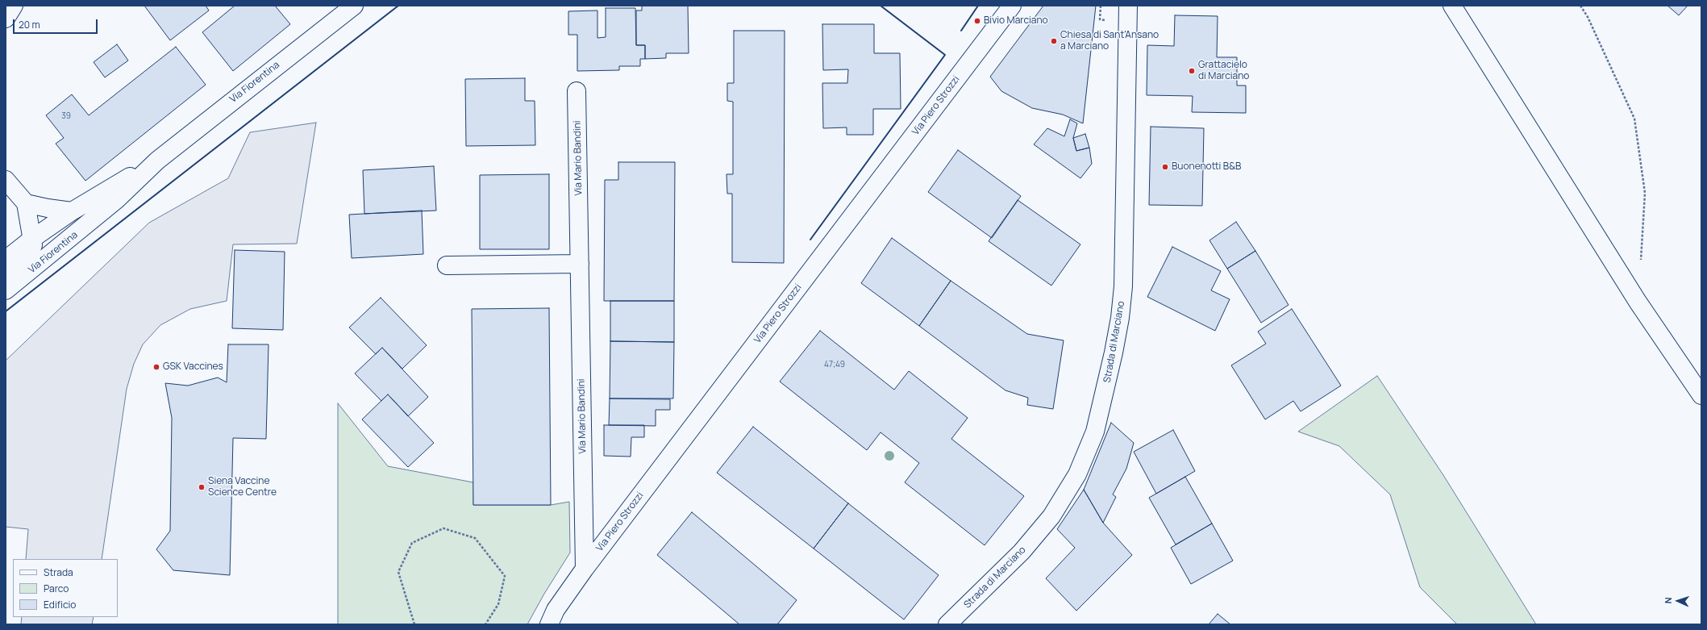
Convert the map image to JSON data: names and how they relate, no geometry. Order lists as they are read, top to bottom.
{
  "streets": {
    "street": [
      "Via Fiorentina",
      "Via Piero Strozzi",
      "Via Mario Bandini",
      "Strada di Marciano"
    ]
  },
  "crossings": [
    ["Via Piero Strozzi", "Via Mario Bandini"]
  ],
  "places": [
    "Bivio Marciano",
    "Chiesa di Sant'Ansano a Marciano",
    "Grattacielo di Marciano",
    "Buonenotti B&B",
    "GSK Vaccines",
    "Siena Vaccine Science Centre"
  ],
  "house_numbers": ["39", "47;49"],
  "legend": ["Strada", "Parco", "Edificio"],
  "scale_bar": "20 m",
  "north": "left"
}
